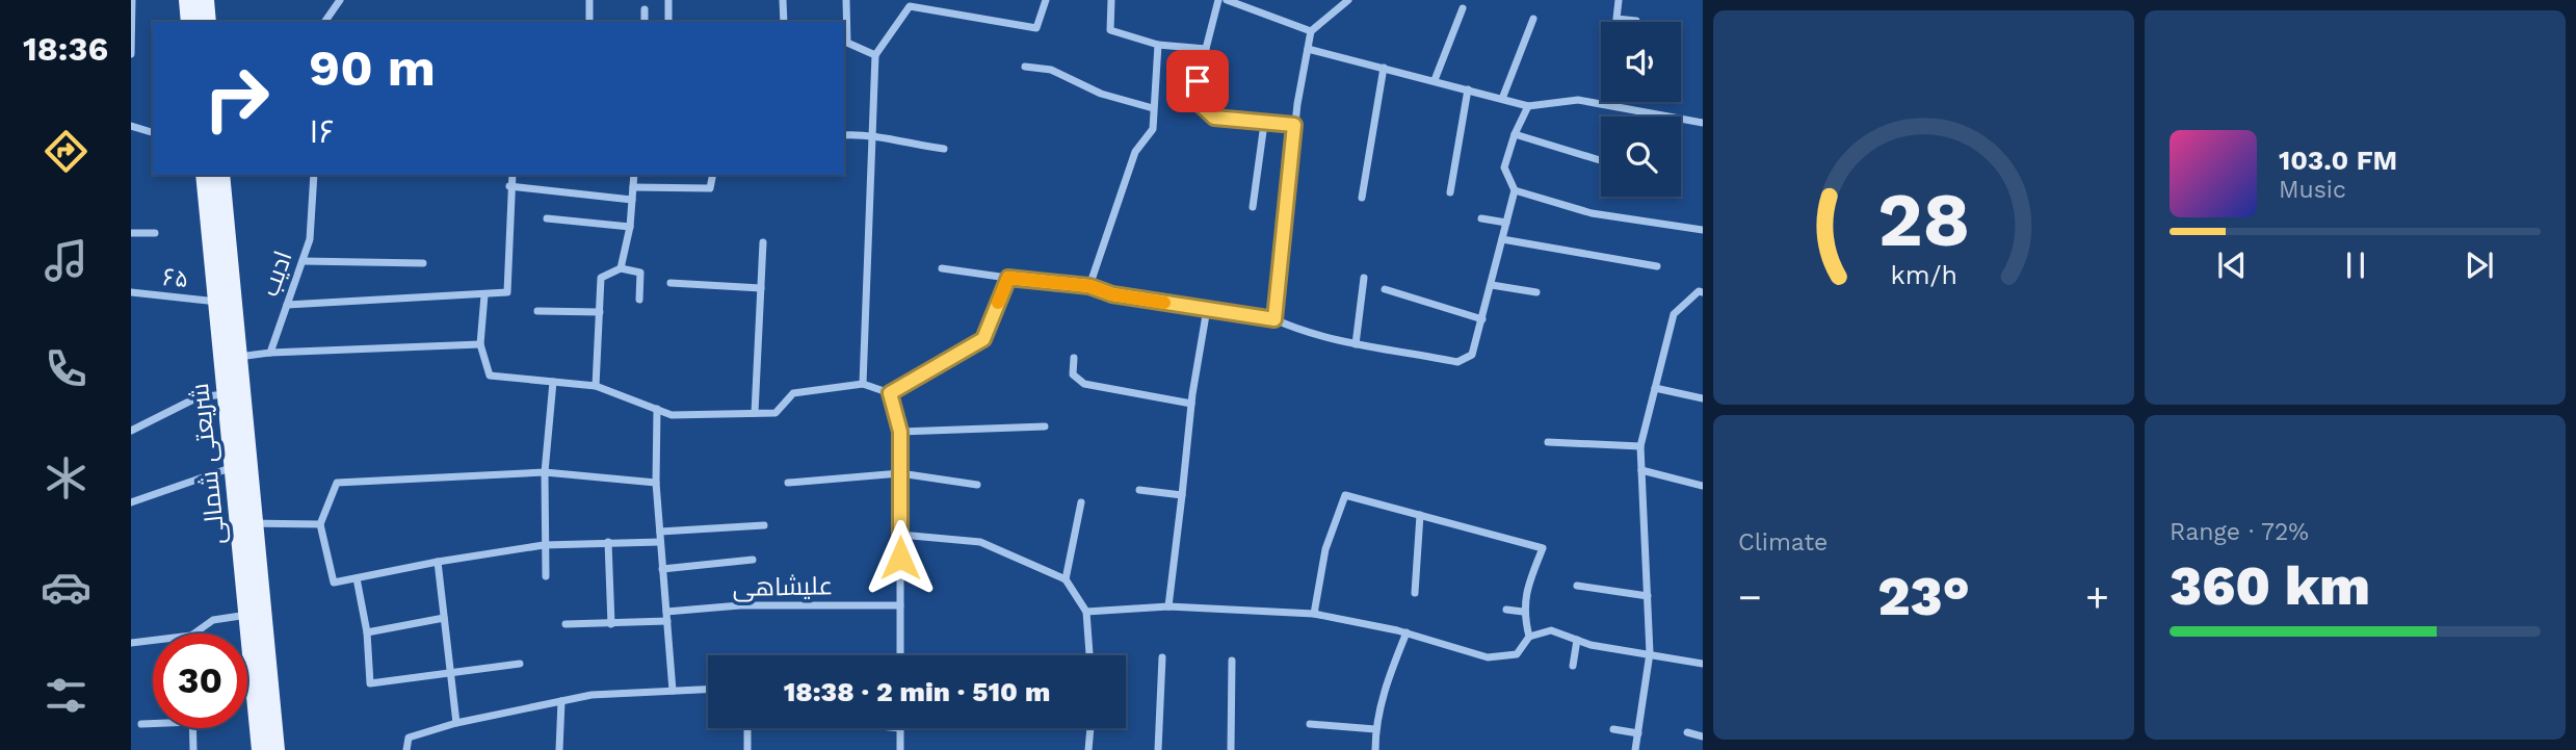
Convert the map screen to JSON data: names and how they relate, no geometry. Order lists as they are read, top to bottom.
{
  "streets": {
    "main road": ["شریعتی شمالی"],
    "street": ["ادیب", "۶۵", "علیشاهی"]
  },
  "crossings": [
    ["۶۵", "شریعتی شمالی"]
  ],
  "page": {
    "tabs": "18:36",
    "turn": ["90 m", "۱۶"],
    "song": ["103.0 FM", "Music"],
    "tile": [
      "Climate",
      ["Range · 72%", "360 km"]
    ],
    "heat": ["−", "23°", "+"],
    "limit": "30",
    "trip": "18:38 · 2 min · 510 m",
    "gauge": ["28", "km/h"]
  }
}
